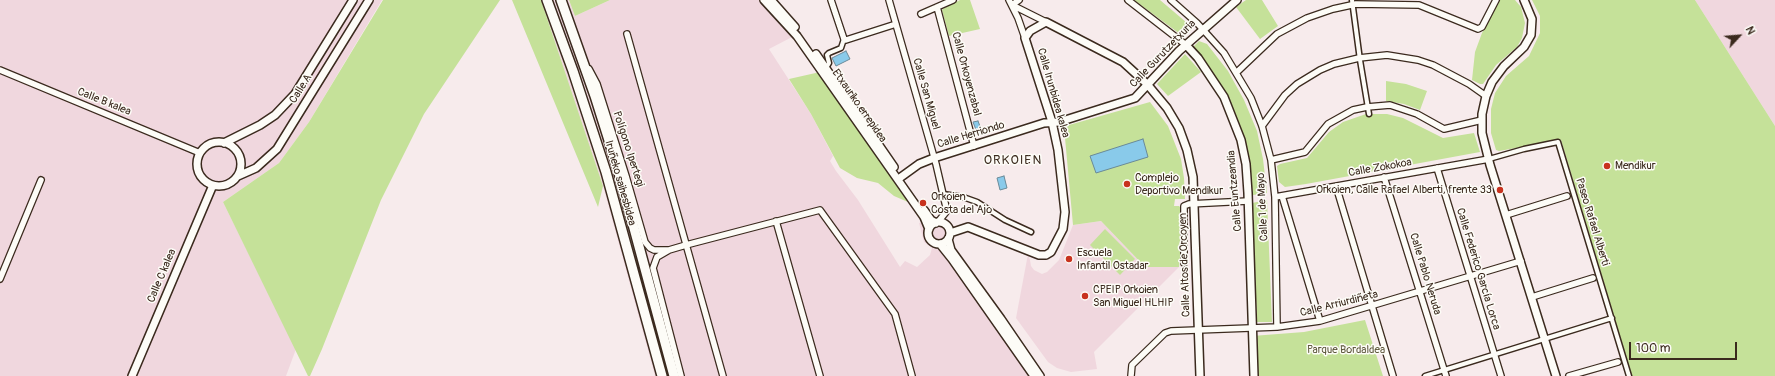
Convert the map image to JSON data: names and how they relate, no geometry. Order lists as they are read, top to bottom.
{
  "streets": {
    "highway": ["Iruñeko saihesbidea"],
    "street": [
      "Calle Gurutzetxuria",
      "Calle Orkoyenzabal",
      "Calle A",
      "Calle Irunbidea kalea",
      "Calle San Miguel",
      "Calle B kalea",
      "Etxauriko errepidea",
      "Calle Herriondo",
      "Polígono Ipertegi",
      "Calle Zokokoa",
      "Calle Euntzeandia",
      "Calle 1 de Mayo",
      "Paseo Rafael Alberti",
      "Calle Altos de Orcoyen",
      "Calle Federico García Lorca",
      "Calle Pablo Neruda",
      "Calle C kalea",
      "Calle Arriurdiñeta"
    ]
  },
  "crossings": [
    ["Calle Gurutzetxuria", "Calle Irunbidea kalea"],
    ["Calle Gurutzetxuria", "Calle Herriondo"],
    ["Calle Gurutzetxuria", "Calle Euntzeandia"],
    ["Calle Gurutzetxuria", "Calle 1 de Mayo"],
    ["Calle Gurutzetxuria", "Calle Altos de Orcoyen"],
    ["Calle Orkoyenzabal", "Calle Herriondo"],
    ["Calle A", "Calle B kalea"],
    ["Calle A", "Calle C kalea"],
    ["Calle Irunbidea kalea", "Calle San Miguel"],
    ["Calle Irunbidea kalea", "Etxauriko errepidea"],
    ["Calle Irunbidea kalea", "Calle Herriondo"],
    ["Calle Irunbidea kalea", "Calle Altos de Orcoyen"],
    ["Calle San Miguel", "Etxauriko errepidea"],
    ["Calle San Miguel", "Calle Herriondo"],
    ["Calle B kalea", "Calle C kalea"],
    ["Etxauriko errepidea", "Calle Herriondo"],
    ["Polígono Ipertegi", "Iruñeko saihesbidea"],
    ["Calle Zokokoa", "Calle 1 de Mayo"],
    ["Calle Zokokoa", "Paseo Rafael Alberti"],
    ["Calle Zokokoa", "Calle Federico García Lorca"],
    ["Calle Zokokoa", "Calle Pablo Neruda"],
    ["Calle Euntzeandia", "Calle Arriurdiñeta"],
    ["Calle 1 de Mayo", "Calle Arriurdiñeta"],
    ["Calle Altos de Orcoyen", "Calle Arriurdiñeta"],
    ["Calle Federico García Lorca", "Calle Arriurdiñeta"],
    ["Calle Pablo Neruda", "Calle Arriurdiñeta"]
  ],
  "districts": ["ORKOIEN"],
  "parks": ["Parque Bordaldea"],
  "places": [
    "Mendikur",
    "Complejo Deportivo Mendikur",
    "Orkoien, Calle Rafael Alberti, frente 33",
    "Orkoien Costa del Ajo",
    "Escuela Infantil Ostadar",
    "CPEIP Orkoien San Miguel HLHIP"
  ],
  "scale_bar": "100 m",
  "north": "top right"
}
